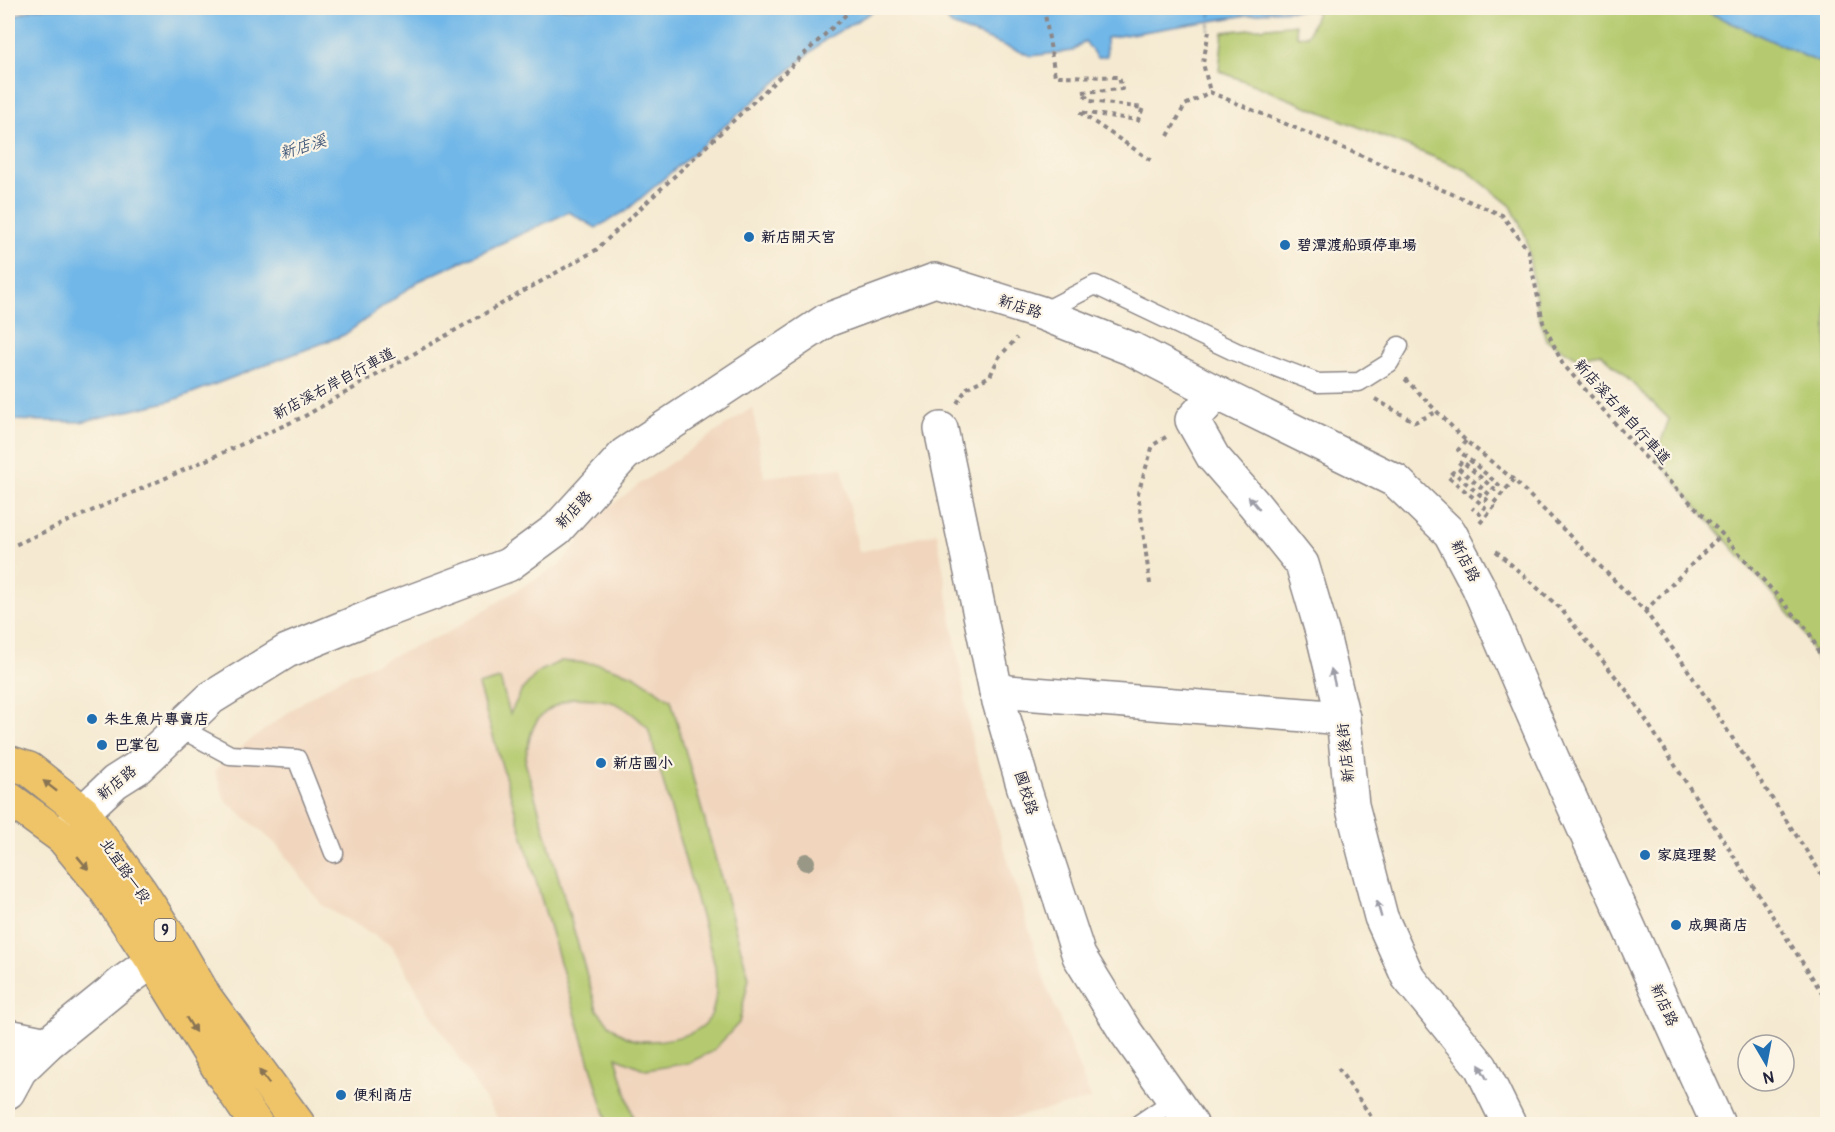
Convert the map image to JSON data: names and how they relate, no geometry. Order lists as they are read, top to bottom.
{
  "streets": {
    "main road": ["北宜路一段", "9"],
    "street": ["新店路", "新店後街", "國校路"],
    "path": ["新店溪右岸自行車道"]
  },
  "crossings": [
    ["新店路", "北宜路一段"]
  ],
  "one_way": ["新店後街"],
  "water": ["新店溪"],
  "places": [
    "新店開天宮",
    "碧潭渡船頭停車場",
    "朱生魚片專賣店",
    "巴掌包",
    "新店國小",
    "家庭理髮",
    "成興商店",
    "便利商店"
  ],
  "north": "bottom"
}
